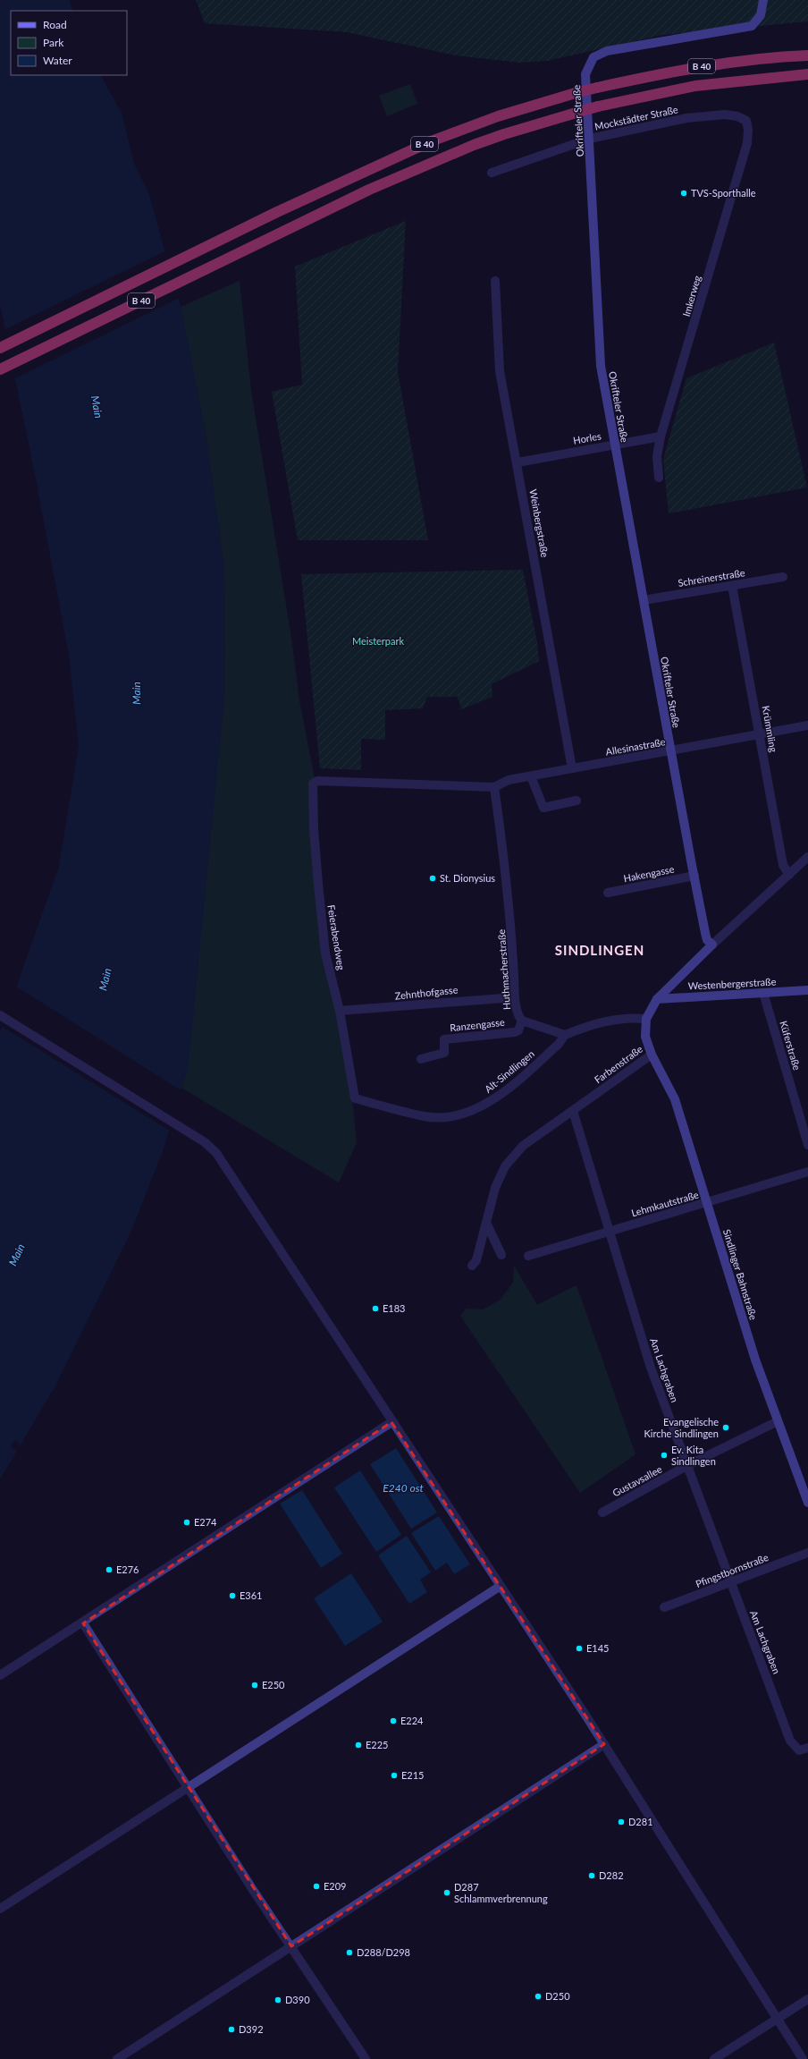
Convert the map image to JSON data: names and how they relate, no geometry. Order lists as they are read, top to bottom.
{
  "streets": {
    "highway": ["B 40"],
    "street": [
      "Mockstädter Straße",
      "Okrifteler Straße",
      "Imkerweg",
      "Horles",
      "Weinbergstraße",
      "Schreinerstraße",
      "Krümmling",
      "Allesinastraße",
      "Hakengasse",
      "Feierabendweg",
      "Huthmacherstraße",
      "Westenbergerstraße",
      "Zehnthofgasse",
      "Ranzengasse",
      "Küferstraße",
      "Farbenstraße",
      "Alt-Sindlingen",
      "Lehmkautstraße",
      "Sindlinger Bahnstraße",
      "Am Lachgraben",
      "Gustavsallee",
      "Pfingstbornstraße"
    ]
  },
  "crossings": [
    ["Mockstädter Straße", "Okrifteler Straße"],
    ["Mockstädter Straße", "Imkerweg"],
    ["Okrifteler Straße", "Horles"],
    ["Okrifteler Straße", "Schreinerstraße"],
    ["Okrifteler Straße", "Allesinastraße"],
    ["Okrifteler Straße", "Hakengasse"],
    ["Okrifteler Straße", "Farbenstraße"],
    ["Imkerweg", "Horles"],
    ["Horles", "Weinbergstraße"],
    ["Weinbergstraße", "Allesinastraße"],
    ["Schreinerstraße", "Krümmling"],
    ["Krümmling", "Allesinastraße"],
    ["Krümmling", "Farbenstraße"],
    ["Allesinastraße", "Feierabendweg"],
    ["Allesinastraße", "Huthmacherstraße"],
    ["Feierabendweg", "Zehnthofgasse"],
    ["Feierabendweg", "Alt-Sindlingen"],
    ["Huthmacherstraße", "Zehnthofgasse"],
    ["Huthmacherstraße", "Ranzengasse"],
    ["Huthmacherstraße", "Alt-Sindlingen"],
    ["Westenbergerstraße", "Küferstraße"],
    ["Westenbergerstraße", "Farbenstraße"],
    ["Farbenstraße", "Sindlinger Bahnstraße"],
    ["Farbenstraße", "Am Lachgraben"],
    ["Lehmkautstraße", "Sindlinger Bahnstraße"],
    ["Lehmkautstraße", "Am Lachgraben"],
    ["Sindlinger Bahnstraße", "Gustavsallee"],
    ["Am Lachgraben", "Gustavsallee"],
    ["Am Lachgraben", "Pfingstbornstraße"]
  ],
  "districts": ["SINDLINGEN"],
  "water": ["Main", "E240 ost"],
  "parks": ["Meisterpark"],
  "places": [
    "TVS-Sporthalle",
    "St. Dionysius",
    "E183",
    "Evangelische Kirche Sindlingen",
    "Ev. Kita Sindlingen",
    "E274",
    "E276",
    "E361",
    "E145",
    "E250",
    "E224",
    "E225",
    "E215",
    "D281",
    "D282",
    "E209",
    "D287 Schlammverbrennung",
    "D288/D298",
    "D250",
    "D390",
    "D392"
  ],
  "legend": ["Road", "Park", "Water"]
}
